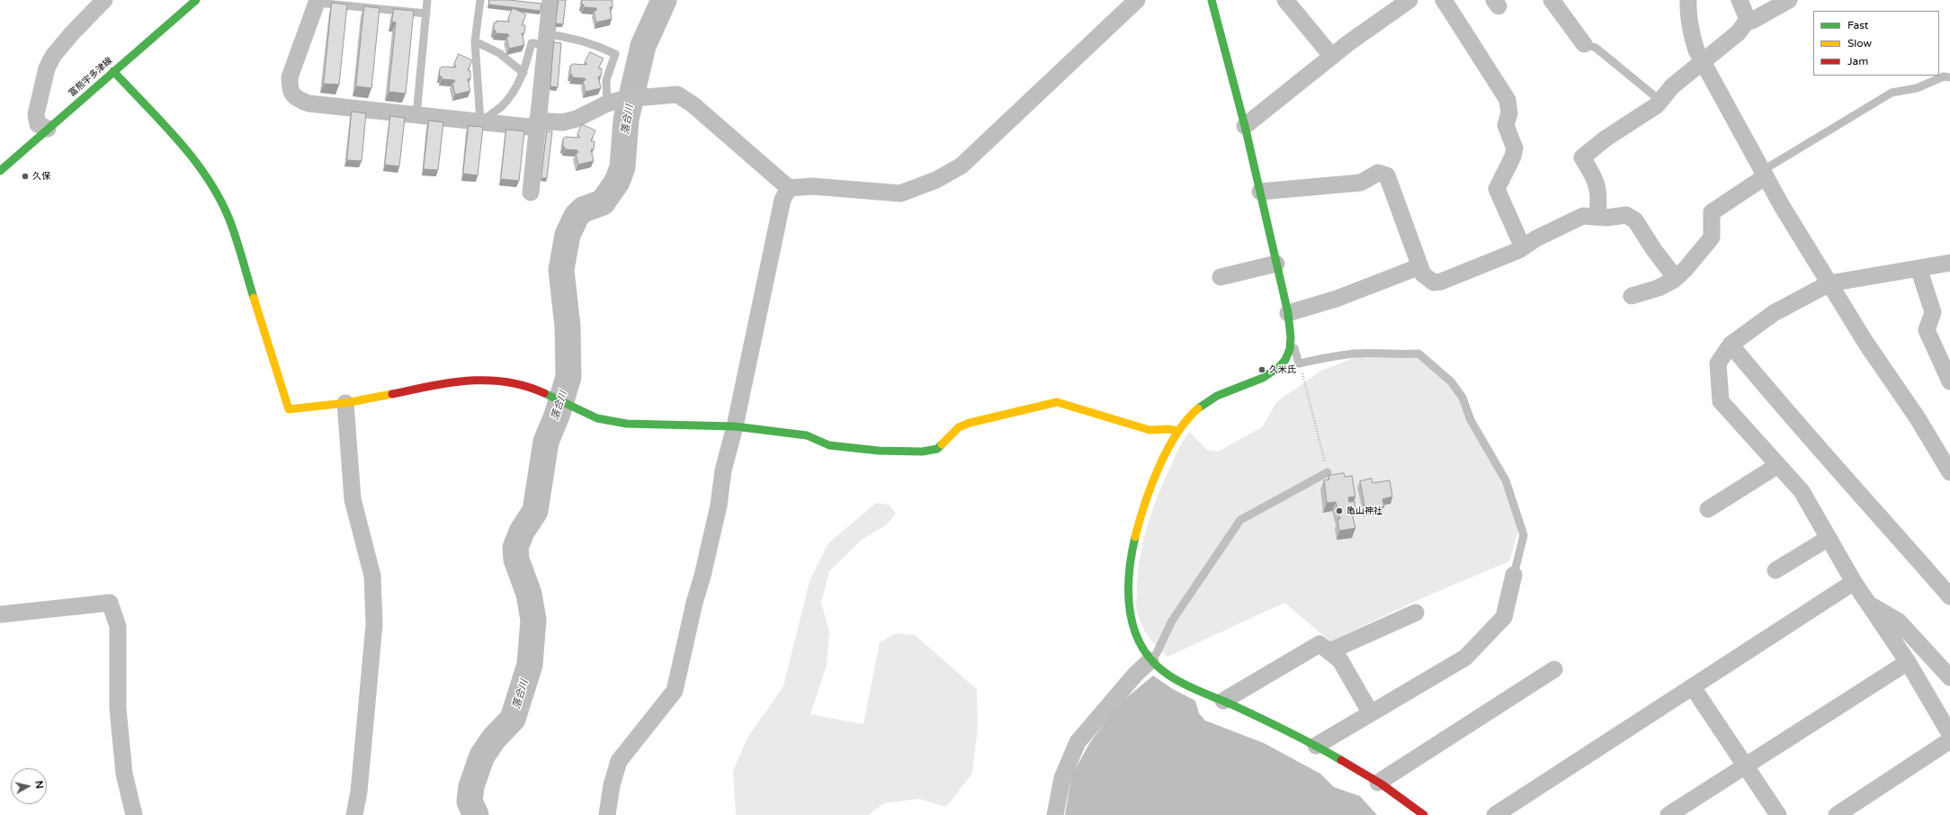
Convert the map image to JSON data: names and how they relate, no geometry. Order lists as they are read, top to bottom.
{
  "streets": {
    "street": ["富熊宇多津線"]
  },
  "water": ["落合川"],
  "places": ["久保", "久米氏", "亀山神社"],
  "legend": ["Fast", "Slow", "Jam"],
  "north": "right"
}
